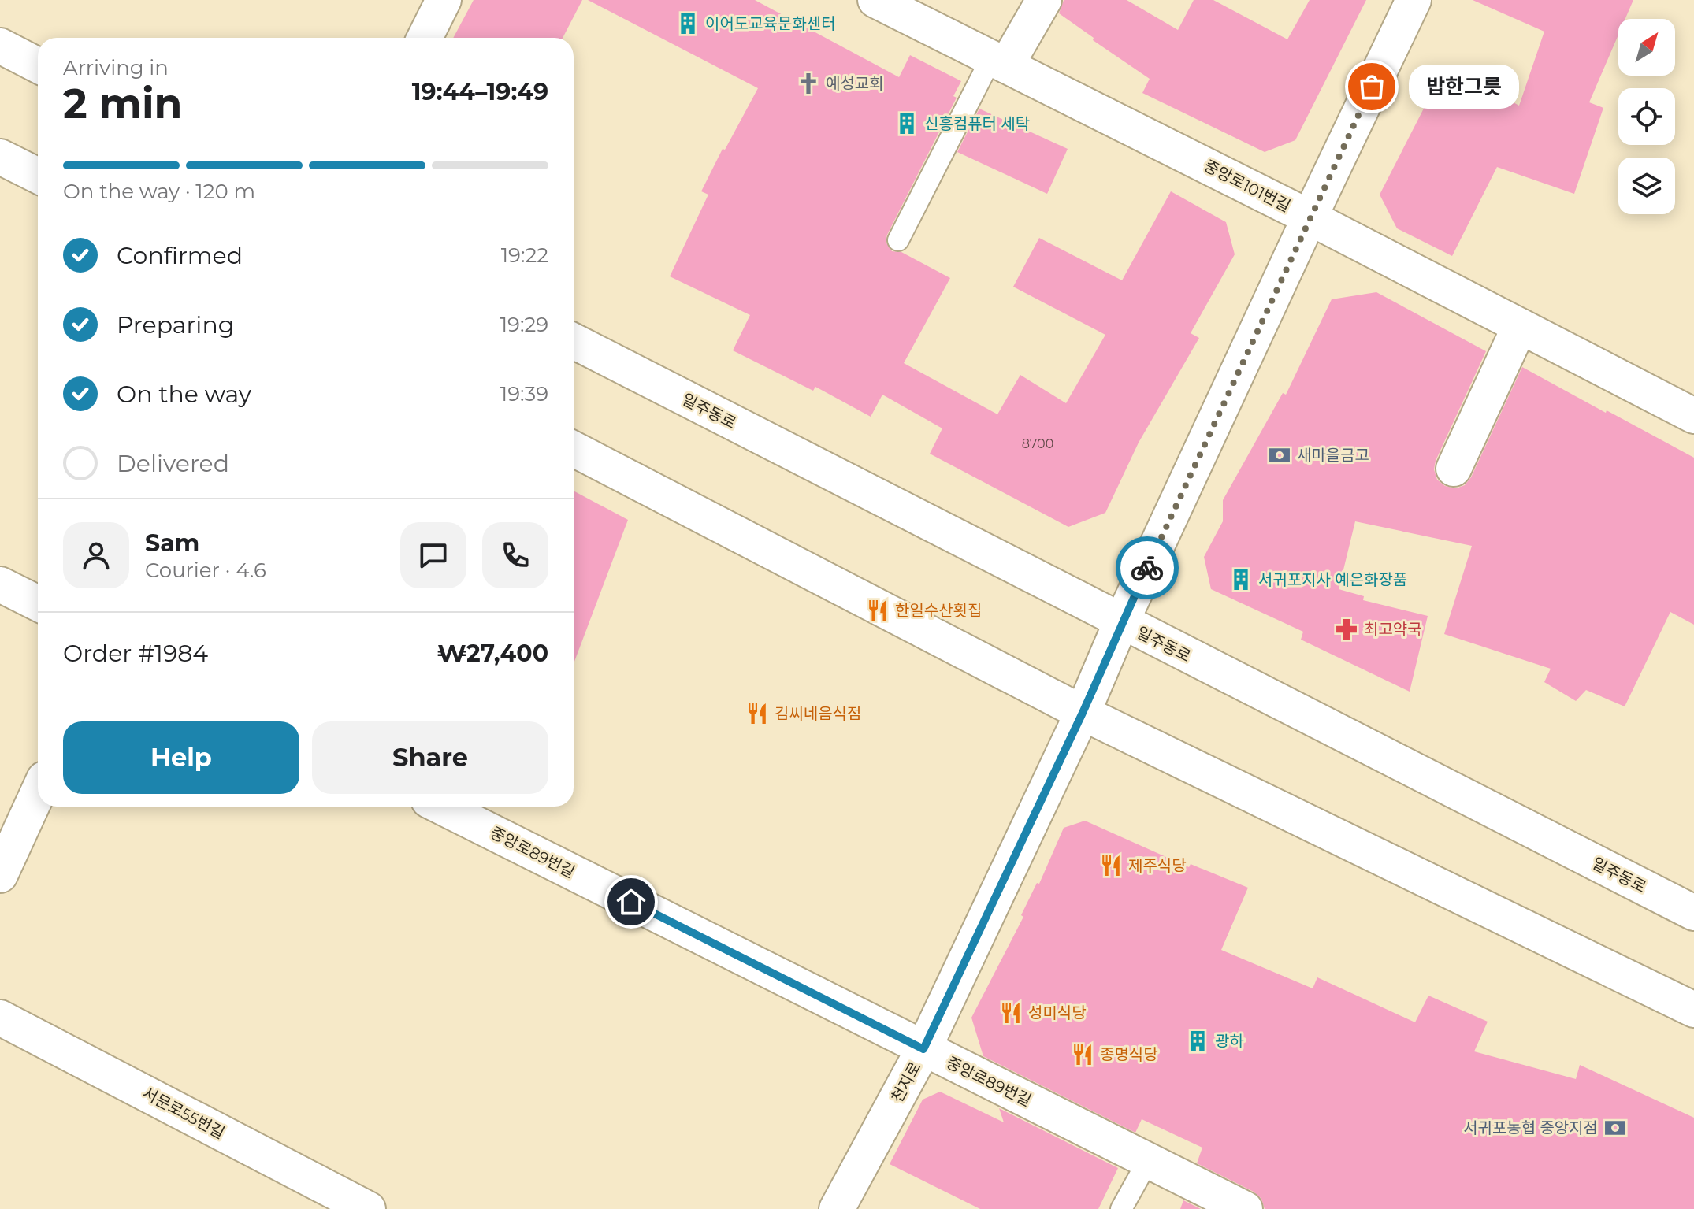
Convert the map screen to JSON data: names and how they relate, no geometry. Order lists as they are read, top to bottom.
{
  "streets": {
    "street": [
      "중앙로101번길",
      "일주동로",
      "중앙로89번길",
      "천지로",
      "서문로55번길"
    ]
  },
  "crossings": [
    ["중앙로101번길", "천지로"],
    ["일주동로", "천지로"],
    ["중앙로89번길", "천지로"]
  ],
  "places": {
    "building": [
      "이어도교육문화센터",
      "신흥컴퓨터 세탁",
      "서귀포지사 예은화장품",
      "광하"
    ],
    "church": ["예성교회"],
    "other": ["밥한그릇"],
    "bank": ["새마을금고", "서귀포농협 중앙지점"],
    "restaurant": [
      "한일수산횟집",
      "김씨네음식점",
      "제주식당",
      "성미식당",
      "종명식당"
    ],
    "pharmacy": ["최고약국"]
  },
  "house_numbers": ["8700"],
  "north": "top right",
  "page": {
    "heading": ["2 min", "Arriving in", "19:44–19:49"],
    "panel": [
      "Sam",
      "Courier · 4.6",
      "Order #1984",
      "₩27,400"
    ],
    "bubble": "밥한그릇",
    "bar": "On the way · 120 m",
    "list": [
      ["Confirmed", "19:22"],
      ["Preparing", "19:29"],
      ["On the way", "19:39"],
      "Delivered"
    ],
    "buttons": ["Help", "Share"]
  }
}
